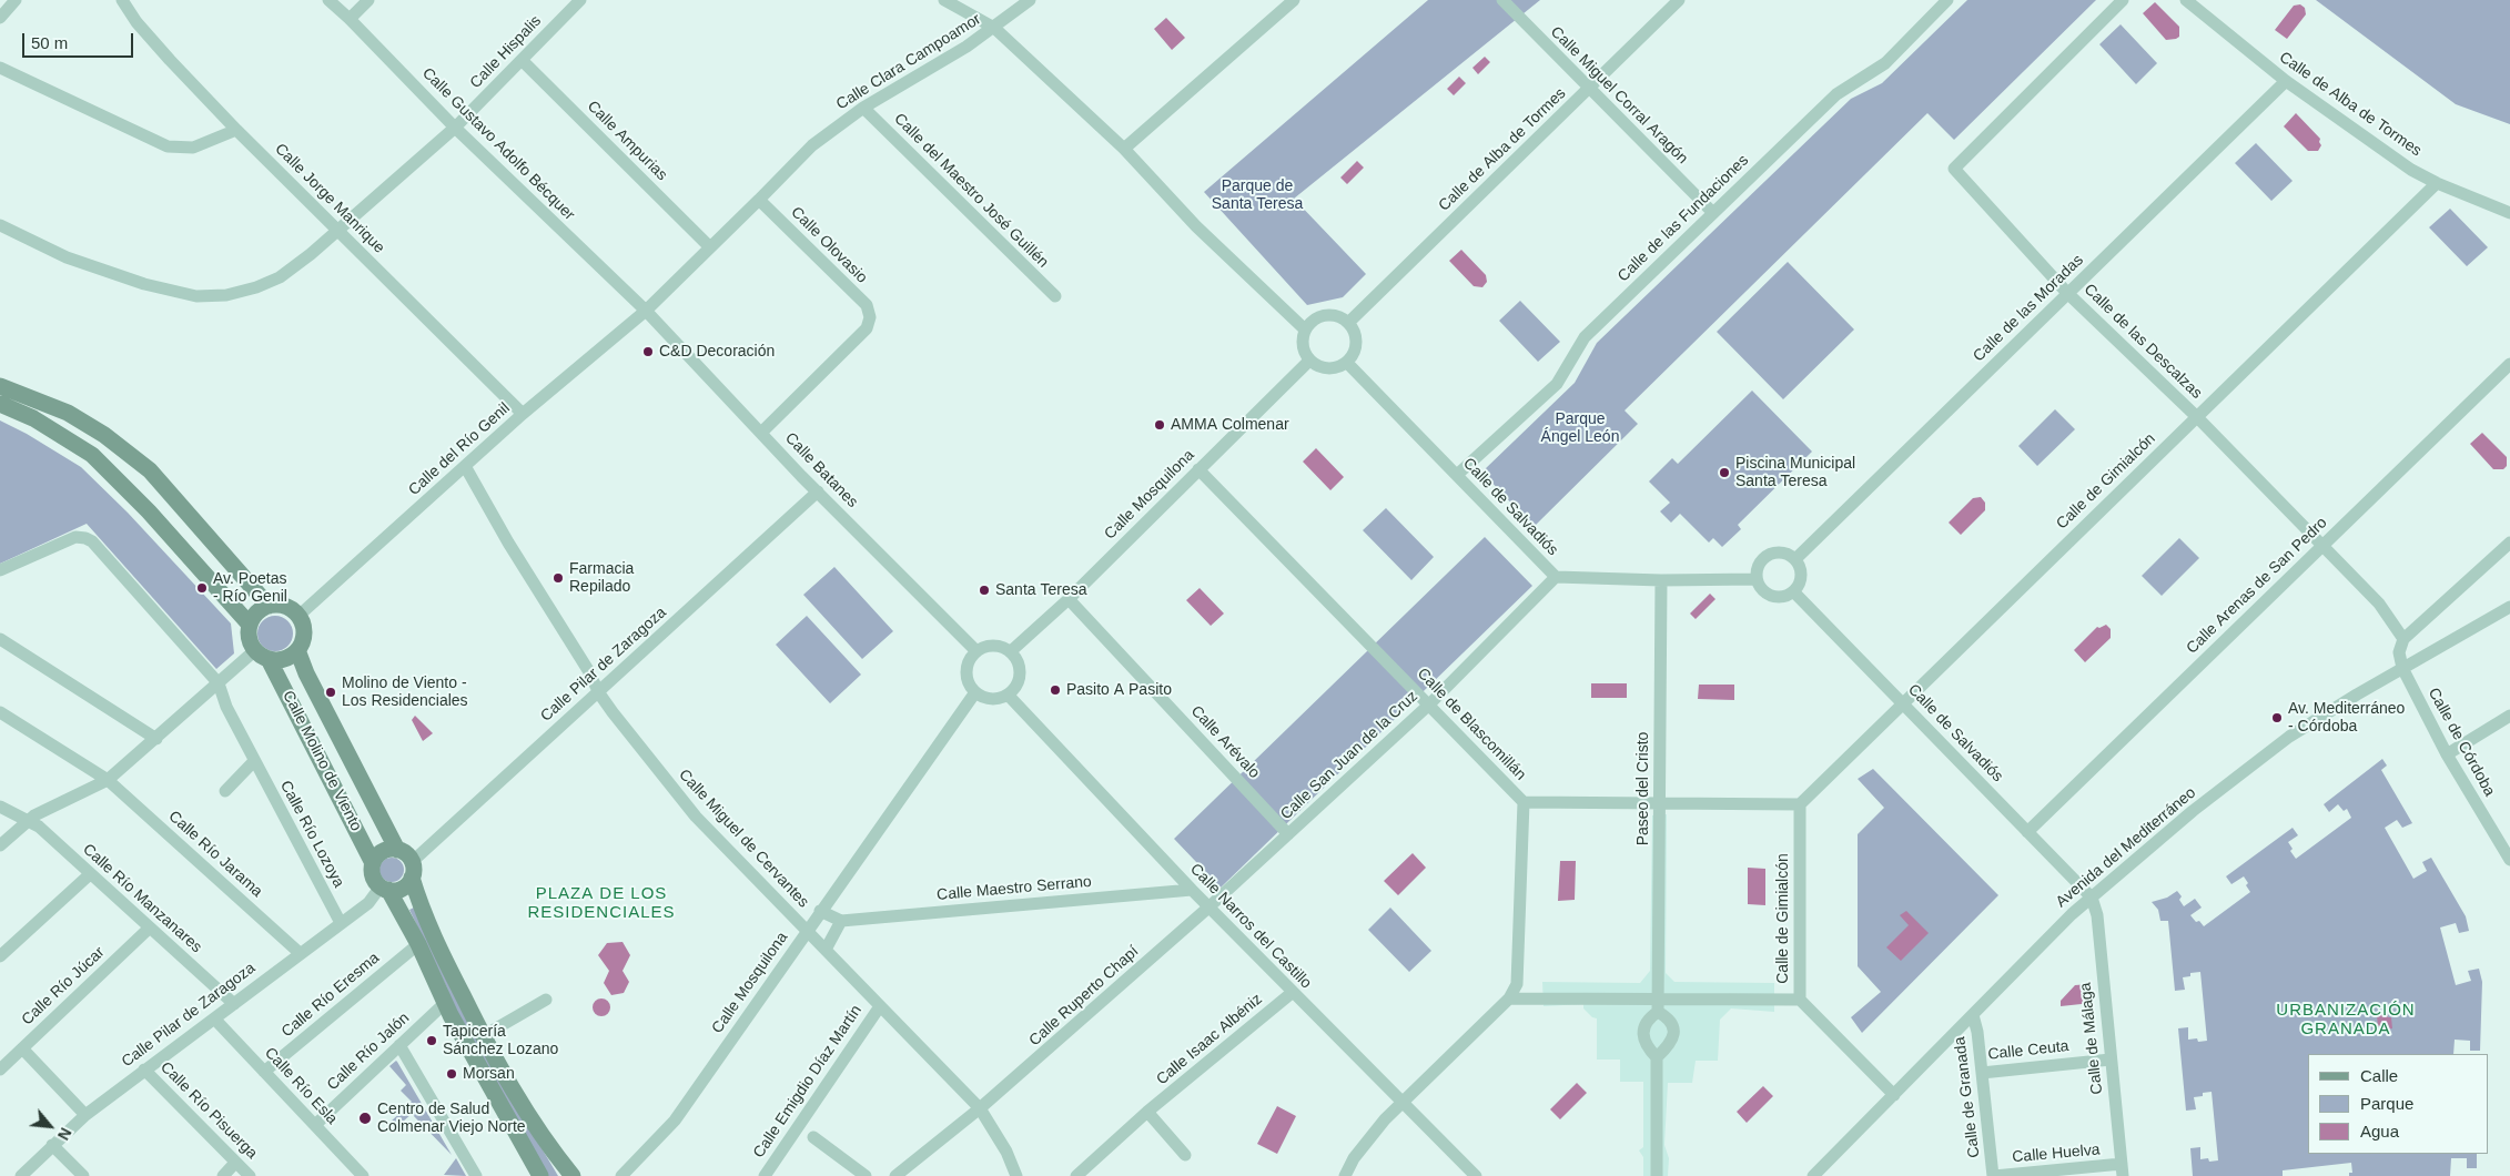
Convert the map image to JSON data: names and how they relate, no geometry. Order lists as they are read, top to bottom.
{
  "streets": {
    "main road": ["Calle Molino de Viento"],
    "street": [
      "Calle Hispalis",
      "Calle Clara Campoamor",
      "Calle Miguel Corral Aragón",
      "Calle de Alba de Tormes",
      "Calle Ampurias",
      "Calle Gustavo Adolfo Bécquer",
      "Calle del Maestro José Guillén",
      "Calle Jorge Manrique",
      "Calle de las Fundaciones",
      "Calle Olovasio",
      "Calle de las Moradas",
      "Calle de las Descalzas",
      "Calle del Río Genil",
      "Calle Batanes",
      "Calle de Gimialcón",
      "Calle Mosquilona",
      "Calle de Salvadiós",
      "Calle Arenas de San Pedro",
      "Calle Pilar de Zaragoza",
      "Calle de Blascomillán",
      "Calle Arévalo",
      "Calle de Córdoba",
      "Calle San Juan de la Cruz",
      "Paseo del Cristo",
      "Calle Río Lozoya",
      "Calle Miguel de Cervantes",
      "Avenida del Mediterráneo",
      "Calle Río Jarama",
      "Calle Maestro Serrano",
      "Calle Río Manzanares",
      "Calle Narros del Castillo",
      "Calle Río Júcar",
      "Calle Río Eresma",
      "Calle Ruperto Chapí",
      "Calle de Málaga",
      "Calle Isaac Albéniz",
      "Calle Ceuta",
      "Calle Río Jalón",
      "Calle Emigdio Díaz Martín",
      "Calle Río Esla",
      "Calle de Granada",
      "Calle Río Pisuerga",
      "Calle Huelva"
    ]
  },
  "crossings": [
    ["Calle Hispalis", "Calle Ampurias"],
    ["Calle Hispalis", "Calle Gustavo Adolfo Bécquer"],
    ["Calle Hispalis", "Calle Jorge Manrique"],
    ["Calle Clara Campoamor", "Calle del Maestro José Guillén"],
    ["Calle Clara Campoamor", "Calle Olovasio"],
    ["Calle Miguel Corral Aragón", "Calle de Alba de Tormes"],
    ["Calle Miguel Corral Aragón", "Calle de las Fundaciones"],
    ["Calle de Alba de Tormes", "Calle de las Moradas"],
    ["Calle de Alba de Tormes", "Calle de Gimialcón"],
    ["Calle de Alba de Tormes", "Calle Mosquilona"],
    ["Calle de Alba de Tormes", "Calle de Salvadiós"],
    ["Calle Gustavo Adolfo Bécquer", "Calle del Río Genil"],
    ["Calle Gustavo Adolfo Bécquer", "Calle Batanes"],
    ["Calle Jorge Manrique", "Calle del Río Genil"],
    ["Calle de las Fundaciones", "Calle de Salvadiós"],
    ["Calle Olovasio", "Calle Batanes"],
    ["Calle de las Moradas", "Calle de las Descalzas"],
    ["Calle de las Moradas", "Calle de Salvadiós"],
    ["Calle de las Descalzas", "Calle de Gimialcón"],
    ["Calle de las Descalzas", "Calle Arenas de San Pedro"],
    ["Calle del Río Genil", "Calle Batanes"],
    ["Calle del Río Genil", "Calle Molino de Viento"],
    ["Calle del Río Genil", "Calle Miguel de Cervantes"],
    ["Calle Batanes", "Calle Mosquilona"],
    ["Calle Batanes", "Calle Pilar de Zaragoza"],
    ["Calle Batanes", "Calle Narros del Castillo"],
    ["Calle de Gimialcón", "Calle de Salvadiós"],
    ["Calle de Gimialcón", "Avenida del Mediterráneo"],
    ["Calle Mosquilona", "Calle de Salvadiós"],
    ["Calle Mosquilona", "Calle de Blascomillán"],
    ["Calle Mosquilona", "Calle Arévalo"],
    ["Calle Mosquilona", "Calle Miguel de Cervantes"],
    ["Calle Mosquilona", "Calle Maestro Serrano"],
    ["Calle Mosquilona", "Calle Narros del Castillo"],
    ["Calle de Salvadiós", "Calle Arenas de San Pedro"],
    ["Calle de Salvadiós", "Calle San Juan de la Cruz"],
    ["Calle de Salvadiós", "Paseo del Cristo"],
    ["Calle de Salvadiós", "Avenida del Mediterráneo"],
    ["Calle de Salvadiós", "Calle de Málaga"],
    ["Calle Pilar de Zaragoza", "Calle Molino de Viento"],
    ["Calle Pilar de Zaragoza", "Calle Río Lozoya"],
    ["Calle Pilar de Zaragoza", "Calle Miguel de Cervantes"],
    ["Calle Pilar de Zaragoza", "Calle Río Jarama"],
    ["Calle Pilar de Zaragoza", "Calle Río Manzanares"],
    ["Calle Pilar de Zaragoza", "Calle Río Esla"],
    ["Calle Pilar de Zaragoza", "Calle Río Pisuerga"],
    ["Calle de Blascomillán", "Calle San Juan de la Cruz"],
    ["Calle de Blascomillán", "Calle Narros del Castillo"],
    ["Calle Arévalo", "Calle San Juan de la Cruz"],
    ["Calle de Córdoba", "Avenida del Mediterráneo"],
    ["Calle San Juan de la Cruz", "Calle Narros del Castillo"],
    ["Calle San Juan de la Cruz", "Calle Ruperto Chapí"],
    ["Calle Miguel de Cervantes", "Calle Ruperto Chapí"],
    ["Calle Miguel de Cervantes", "Calle Emigdio Díaz Martín"],
    ["Avenida del Mediterráneo", "Calle de Málaga"],
    ["Avenida del Mediterráneo", "Calle de Granada"],
    ["Calle Maestro Serrano", "Calle Narros del Castillo"],
    ["Calle Río Manzanares", "Calle Río Júcar"],
    ["Calle Narros del Castillo", "Calle Ruperto Chapí"],
    ["Calle Narros del Castillo", "Calle Isaac Albéniz"],
    ["Calle Río Eresma", "Calle Río Esla"],
    ["Calle de Málaga", "Calle Ceuta"],
    ["Calle de Málaga", "Calle Huelva"],
    ["Calle Ceuta", "Calle de Granada"],
    ["Calle Río Jalón", "Calle Río Esla"],
    ["Calle de Granada", "Calle Huelva"]
  ],
  "districts": ["PLAZA DE LOS RESIDENCIALES", "URBANIZACIÓN GRANADA"],
  "parks": ["Parque de Santa Teresa", "Parque Ángel León"],
  "places": [
    "C&D Decoración",
    "AMMA Colmenar",
    "Piscina Municipal Santa Teresa",
    "Farmacia Repilado",
    "Av. Poetas - Río Genil",
    "Santa Teresa",
    "Pasito A Pasito",
    "Molino de Viento - Los Residenciales",
    "Av. Mediterráneo - Córdoba",
    "Tapicería Sánchez Lozano",
    "Morsan",
    "Centro de Salud Colmenar Viejo Norte"
  ],
  "legend": ["Calle", "Parque", "Agua"],
  "scale_bar": "50 m",
  "north": "bottom right"
}
